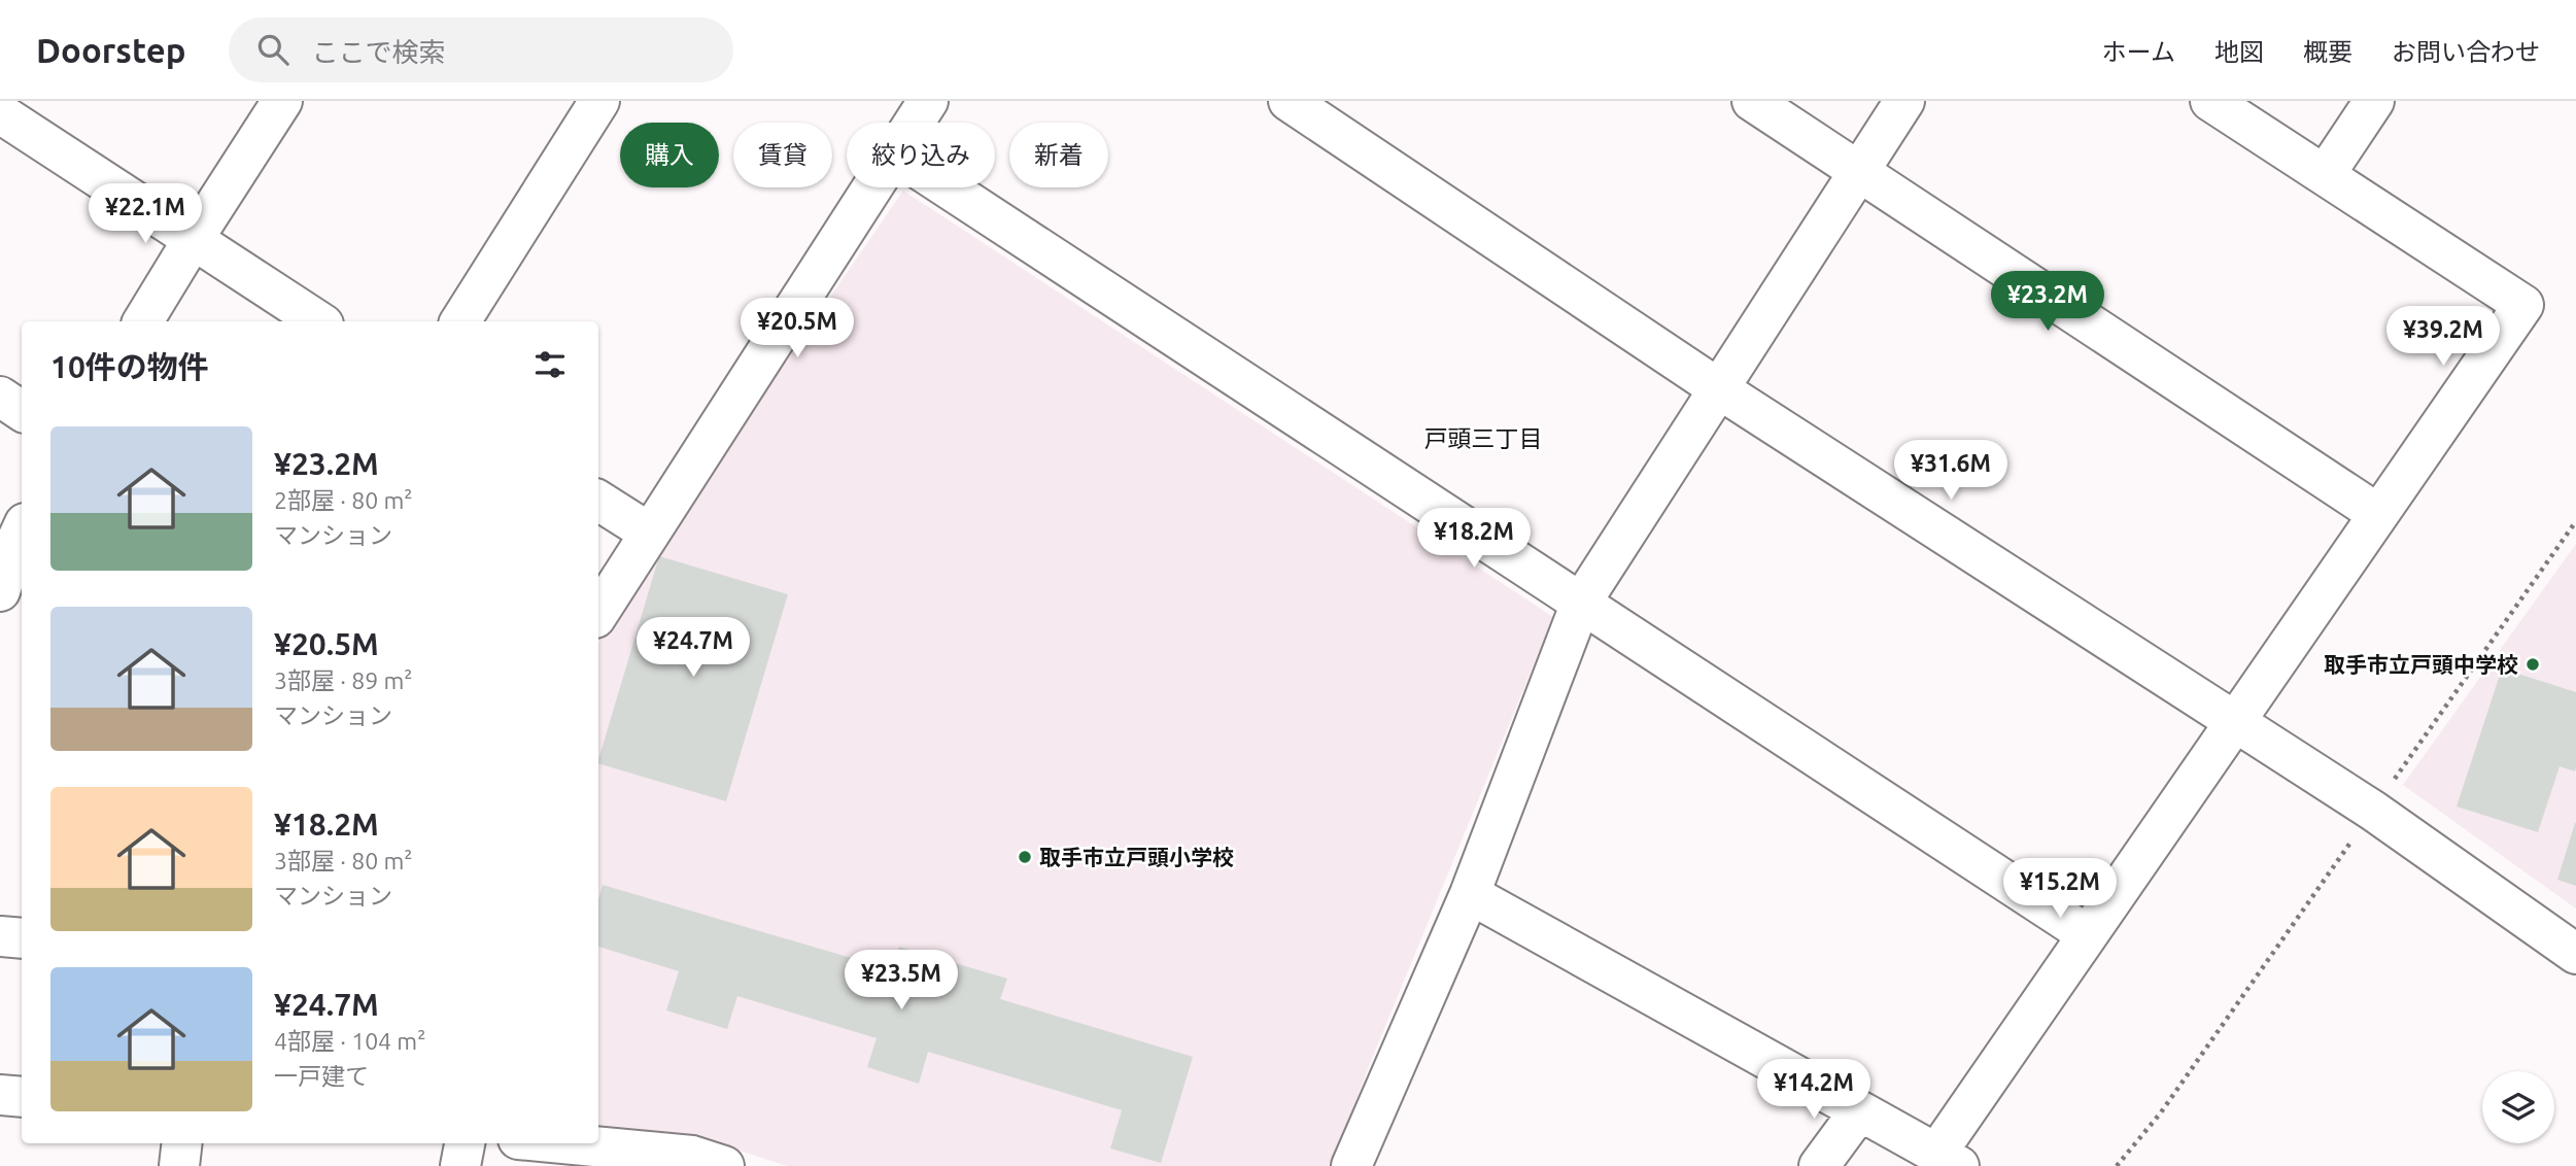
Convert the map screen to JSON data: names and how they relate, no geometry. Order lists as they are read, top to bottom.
{
  "districts": ["戸頭三丁目"],
  "places": ["取手市立戸頭中学校", "取手市立戸頭小学校"],
  "page": {
    "header": "Doorstep",
    "search": "ここで検索",
    "nav": [
      "ホーム",
      "地図",
      "概要",
      "お問い合わせ"
    ],
    "chip": [
      "購入",
      "賃貸",
      "絞り込み",
      "新着"
    ],
    "price": [
      "¥22.1M",
      "¥23.2M",
      "¥20.5M",
      "¥39.2M",
      "¥31.6M",
      "¥18.2M",
      "¥24.7M",
      "¥15.2M",
      "¥23.5M",
      "¥14.2M"
    ],
    "heading": "10件の物件",
    "list": [
      {
        "name": "¥23.2M",
        "note": "2部屋 · 80 m² · マンション"
      },
      {
        "name": "¥20.5M",
        "note": "3部屋 · 89 m² · マンション"
      },
      {
        "name": "¥18.2M",
        "note": "3部屋 · 80 m² · マンション"
      },
      {
        "name": "¥24.7M",
        "note": "4部屋 · 104 m² · 一戸建て"
      }
    ]
  }
}
